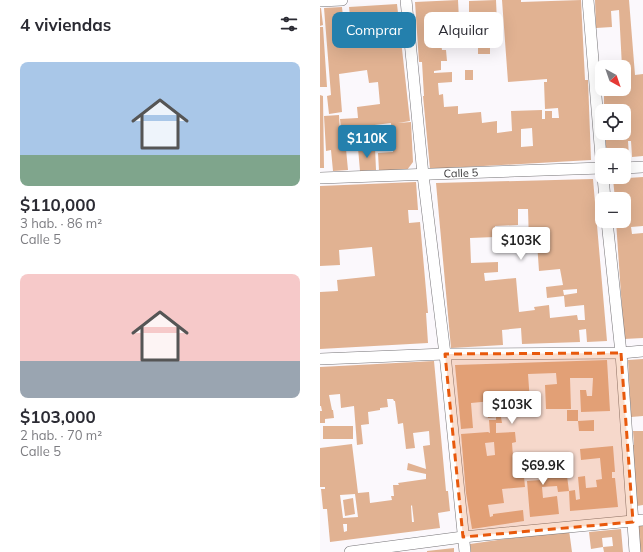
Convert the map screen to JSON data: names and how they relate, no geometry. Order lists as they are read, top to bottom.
{
  "streets": {
    "street": ["Calle 5"]
  },
  "north": "bottom right",
  "page": {
    "heading": "4 viviendas",
    "chip": ["Comprar", "Alquilar"],
    "list": [
      {
        "name": "$110,000",
        "note": "3 hab. · 86 m² · Calle 5"
      },
      {
        "name": "$103,000",
        "note": "2 hab. · 70 m² · Calle 5"
      }
    ],
    "map_buttons": ["+", "−"],
    "price": [
      "$110K",
      "$103K",
      "$103K",
      "$69.9K"
    ]
  }
}
